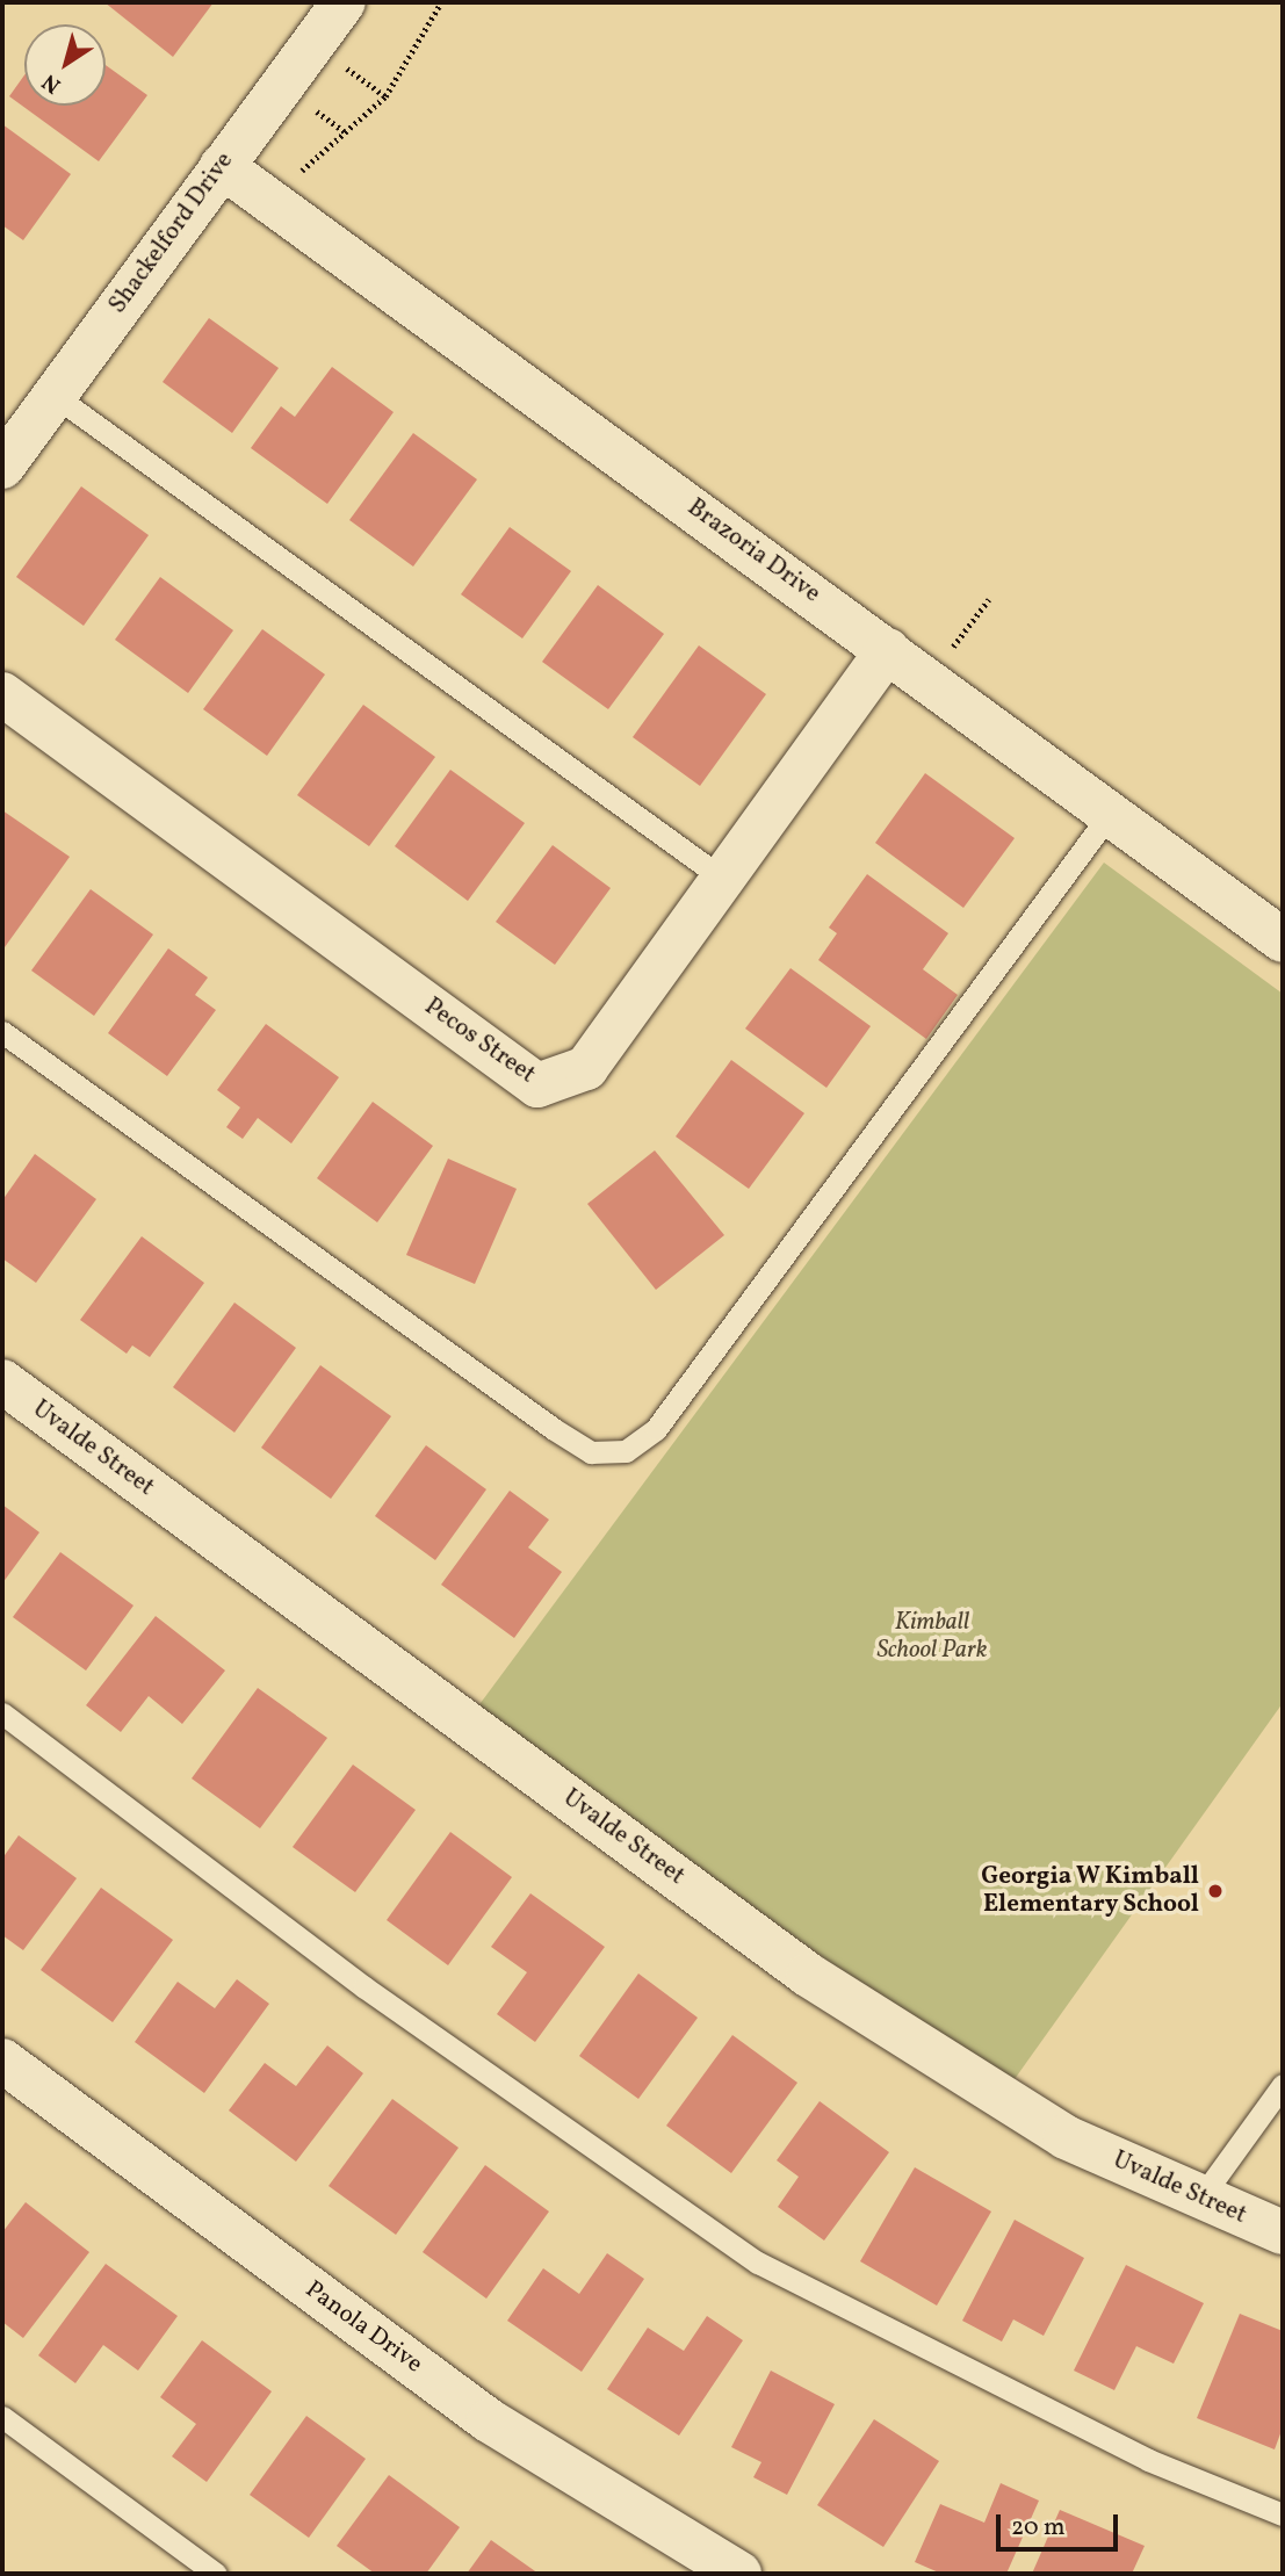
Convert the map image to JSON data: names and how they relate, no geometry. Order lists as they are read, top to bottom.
{
  "streets": {
    "street": [
      "Shackelford Drive",
      "Brazoria Drive",
      "Pecos Street",
      "Uvalde Street",
      "Panola Drive"
    ]
  },
  "crossings": [
    ["Shackelford Drive", "Brazoria Drive"],
    ["Brazoria Drive", "Pecos Street"]
  ],
  "parks": ["Kimball School Park"],
  "places": ["Georgia W Kimball Elementary School"],
  "scale_bar": "20 m",
  "north": "bottom left"
}
